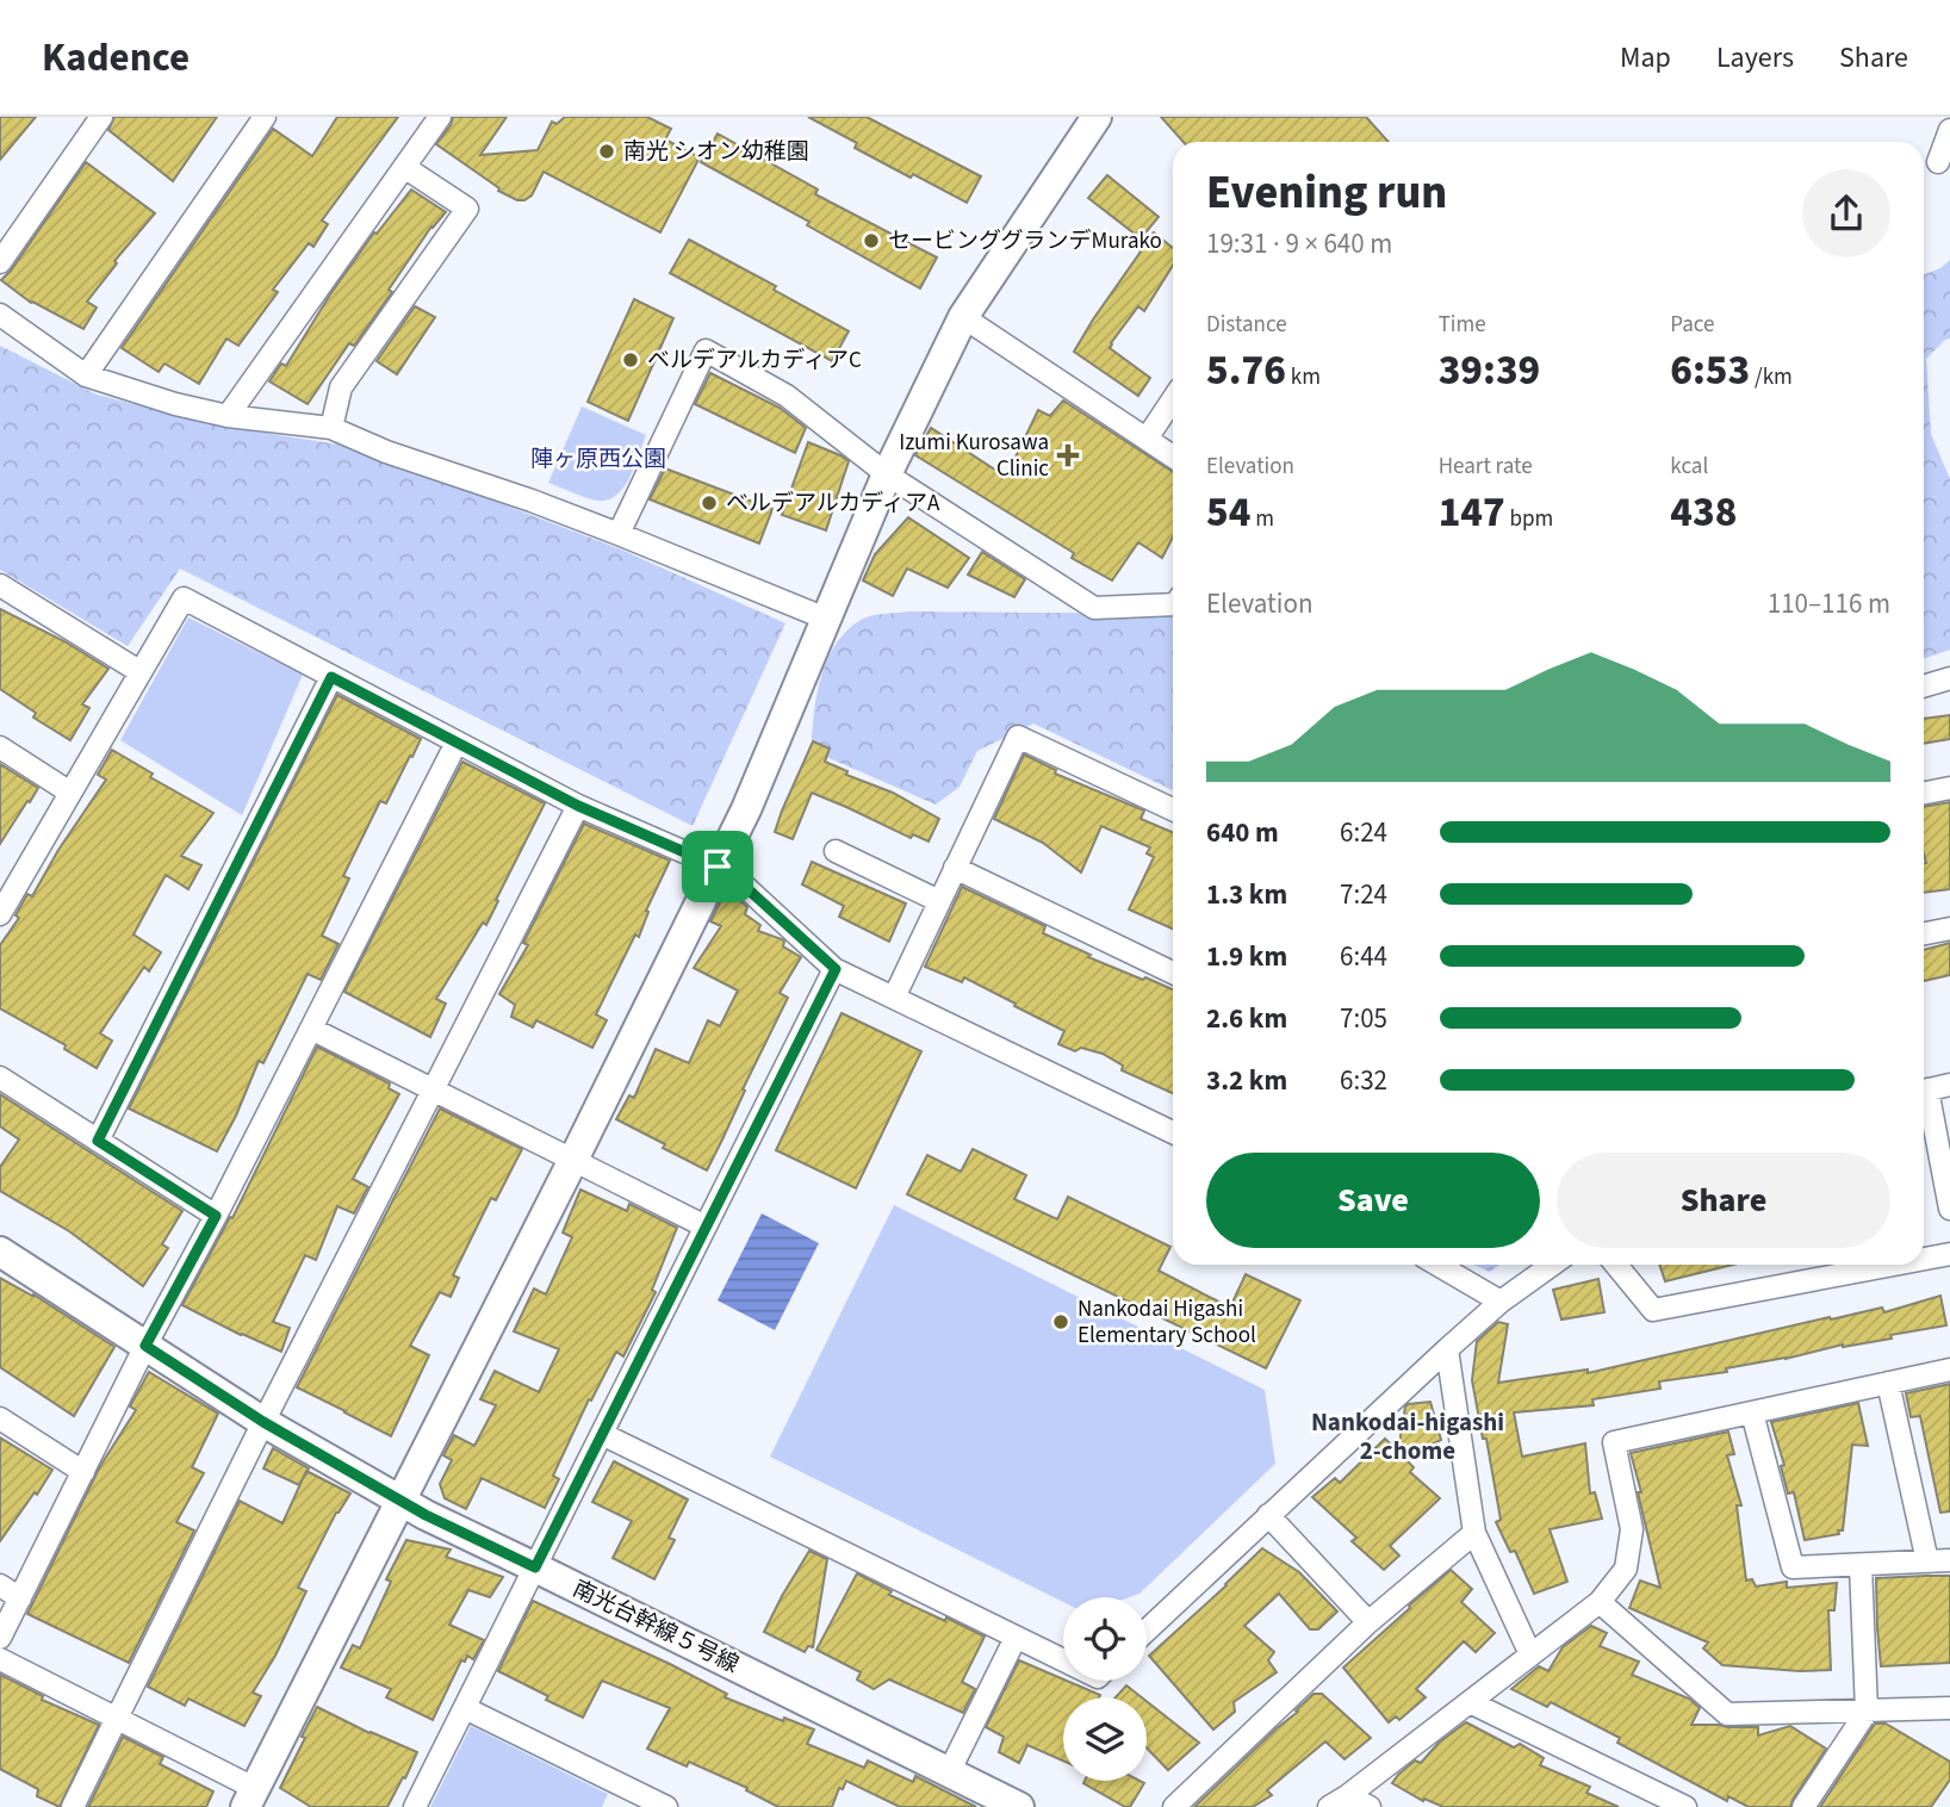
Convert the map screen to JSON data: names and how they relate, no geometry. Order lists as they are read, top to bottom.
{
  "streets": {
    "street": ["南光台幹線５号線"]
  },
  "districts": ["Nankodai-higashi 2-chome"],
  "parks": ["陣ヶ原西公園"],
  "places": {
    "other": [
      "南光 シオン幼稚園",
      "セービンググランデMurako",
      "ベルデアルカディアC",
      "ベルデアルカディアA",
      "Nankodai Higashi Elementary School"
    ],
    "health": ["Izumi Kurosawa Clinic"]
  },
  "page": {
    "header": "Kadence",
    "nav": ["Map", "Layers", "Share"],
    "heading": ["Evening run", "19:31 · 9 × 640 m"],
    "stats": [
      ["Distance", "5.76 km"],
      ["Time", "39:39"],
      ["Pace", "6:53 /km"],
      ["Elevation", "54 m"],
      ["Heart rate", "147 bpm"],
      ["kcal", "438"]
    ],
    "chart": ["Elevation", "110–116 m"],
    "list": [
      {
        "name": "640 m",
        "note": "6:24"
      },
      {
        "name": "1.3 km",
        "note": "7:24"
      },
      {
        "name": "1.9 km",
        "note": "6:44"
      },
      {
        "name": "2.6 km",
        "note": "7:05"
      },
      {
        "name": "3.2 km",
        "note": "6:32"
      }
    ],
    "buttons": ["Save", "Share"]
  }
}
